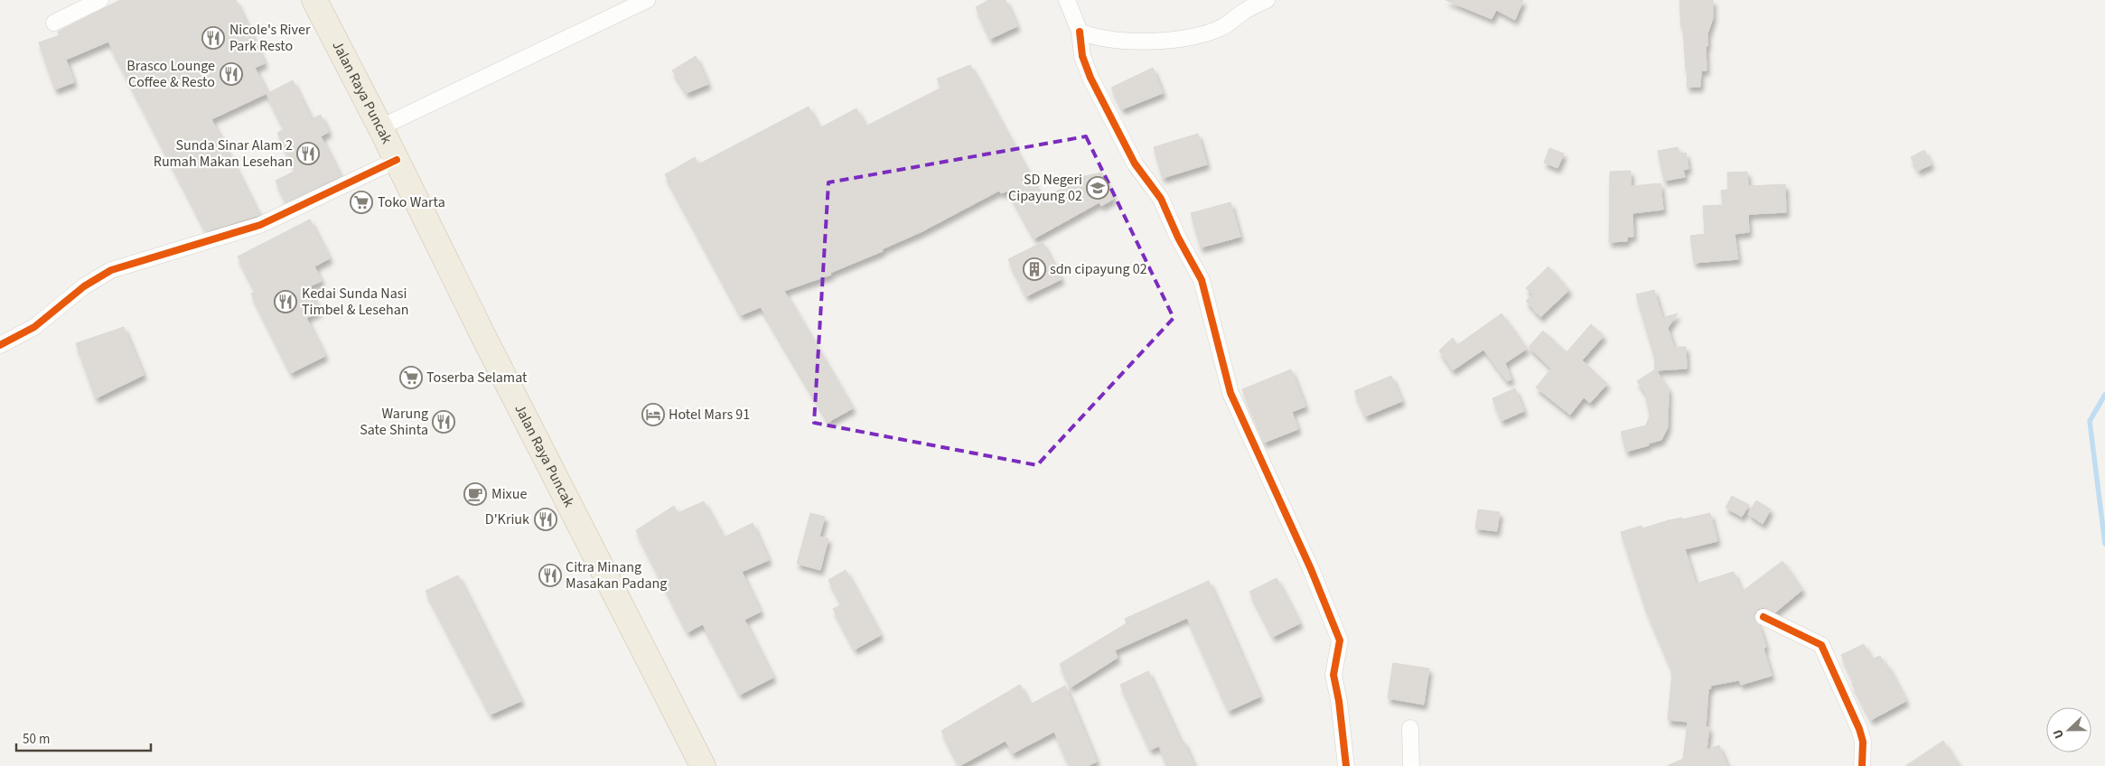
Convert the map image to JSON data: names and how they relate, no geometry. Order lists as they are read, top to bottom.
{
  "streets": {
    "highway": ["Jalan Raya Puncak"]
  },
  "places": {
    "restaurant": [
      "Nicole's River Park Resto",
      "Brasco Lounge Coffee & Resto",
      "Sunda Sinar Alam 2 Rumah Makan Lesehan",
      "Kedai Sunda Nasi Timbel & Lesehan",
      "Warung Sate Shinta",
      "D'Kriuk",
      "Citra Minang Masakan Padang"
    ],
    "school or university": ["SD Negeri Cipayung 02"],
    "supermarket": ["Toko Warta", "Toserba Selamat"],
    "building": ["sdn cipayung 02"],
    "hotel": ["Hotel Mars 91"],
    "cafe": ["Mixue"]
  },
  "scale_bar": "50 m",
  "north": "left"
}
